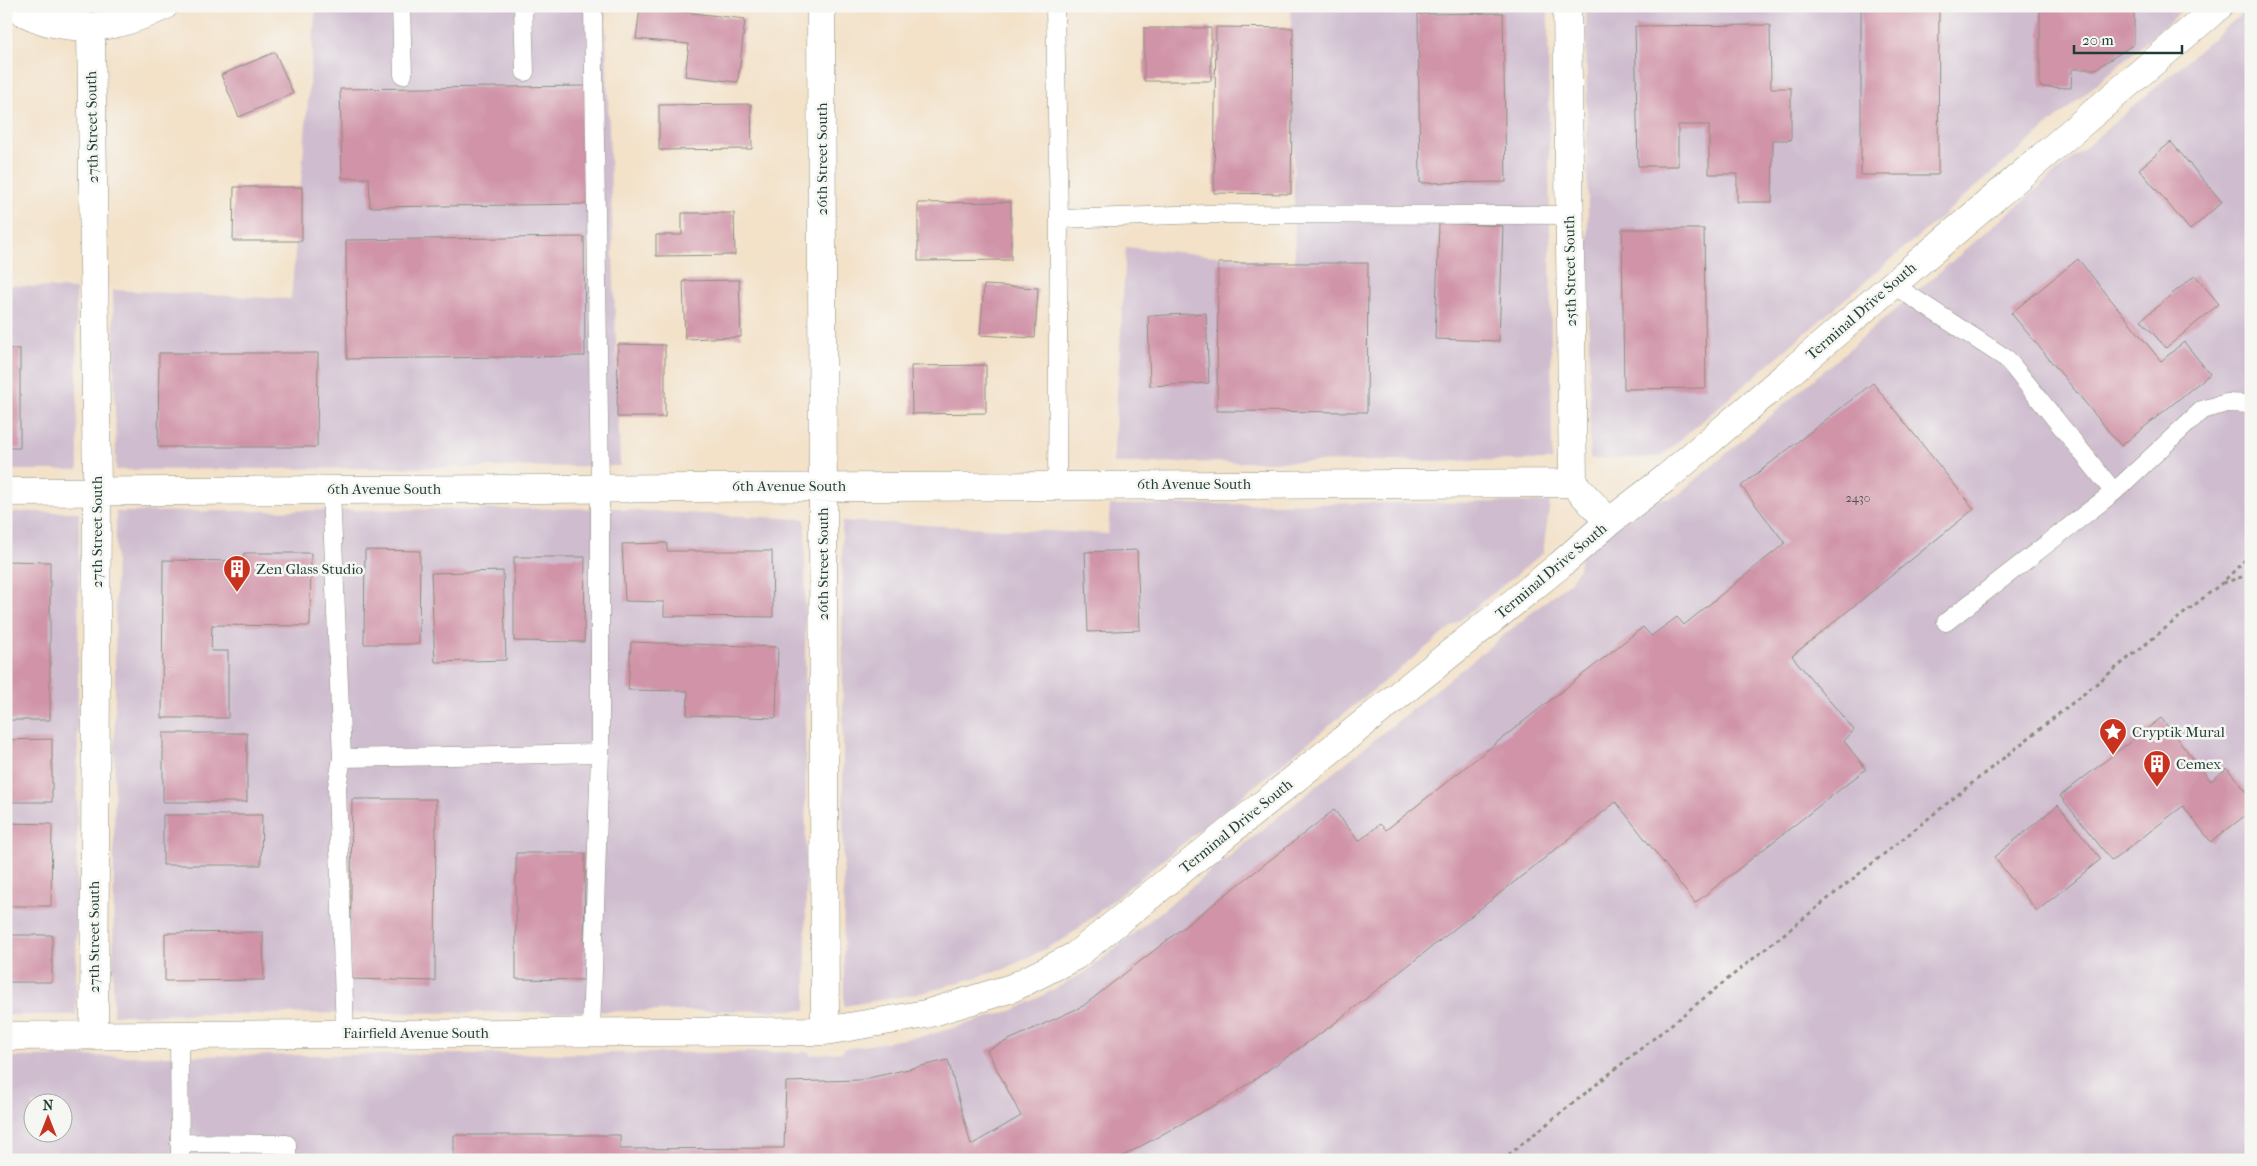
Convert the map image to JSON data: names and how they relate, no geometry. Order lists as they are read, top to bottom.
{
  "streets": {
    "street": [
      "27th Street South",
      "26th Street South",
      "25th Street South",
      "Terminal Drive South",
      "6th Avenue South",
      "Fairfield Avenue South"
    ]
  },
  "crossings": [
    ["27th Street South", "6th Avenue South"],
    ["27th Street South", "Fairfield Avenue South"],
    ["26th Street South", "Terminal Drive South"],
    ["26th Street South", "6th Avenue South"],
    ["26th Street South", "Fairfield Avenue South"],
    ["25th Street South", "6th Avenue South"],
    ["Terminal Drive South", "Fairfield Avenue South"]
  ],
  "places": {
    "building": ["Zen Glass Studio", "Cemex"],
    "place": ["Cryptik Mural"]
  },
  "house_numbers": ["2430"],
  "scale_bar": "20 m",
  "north": "top"
}
